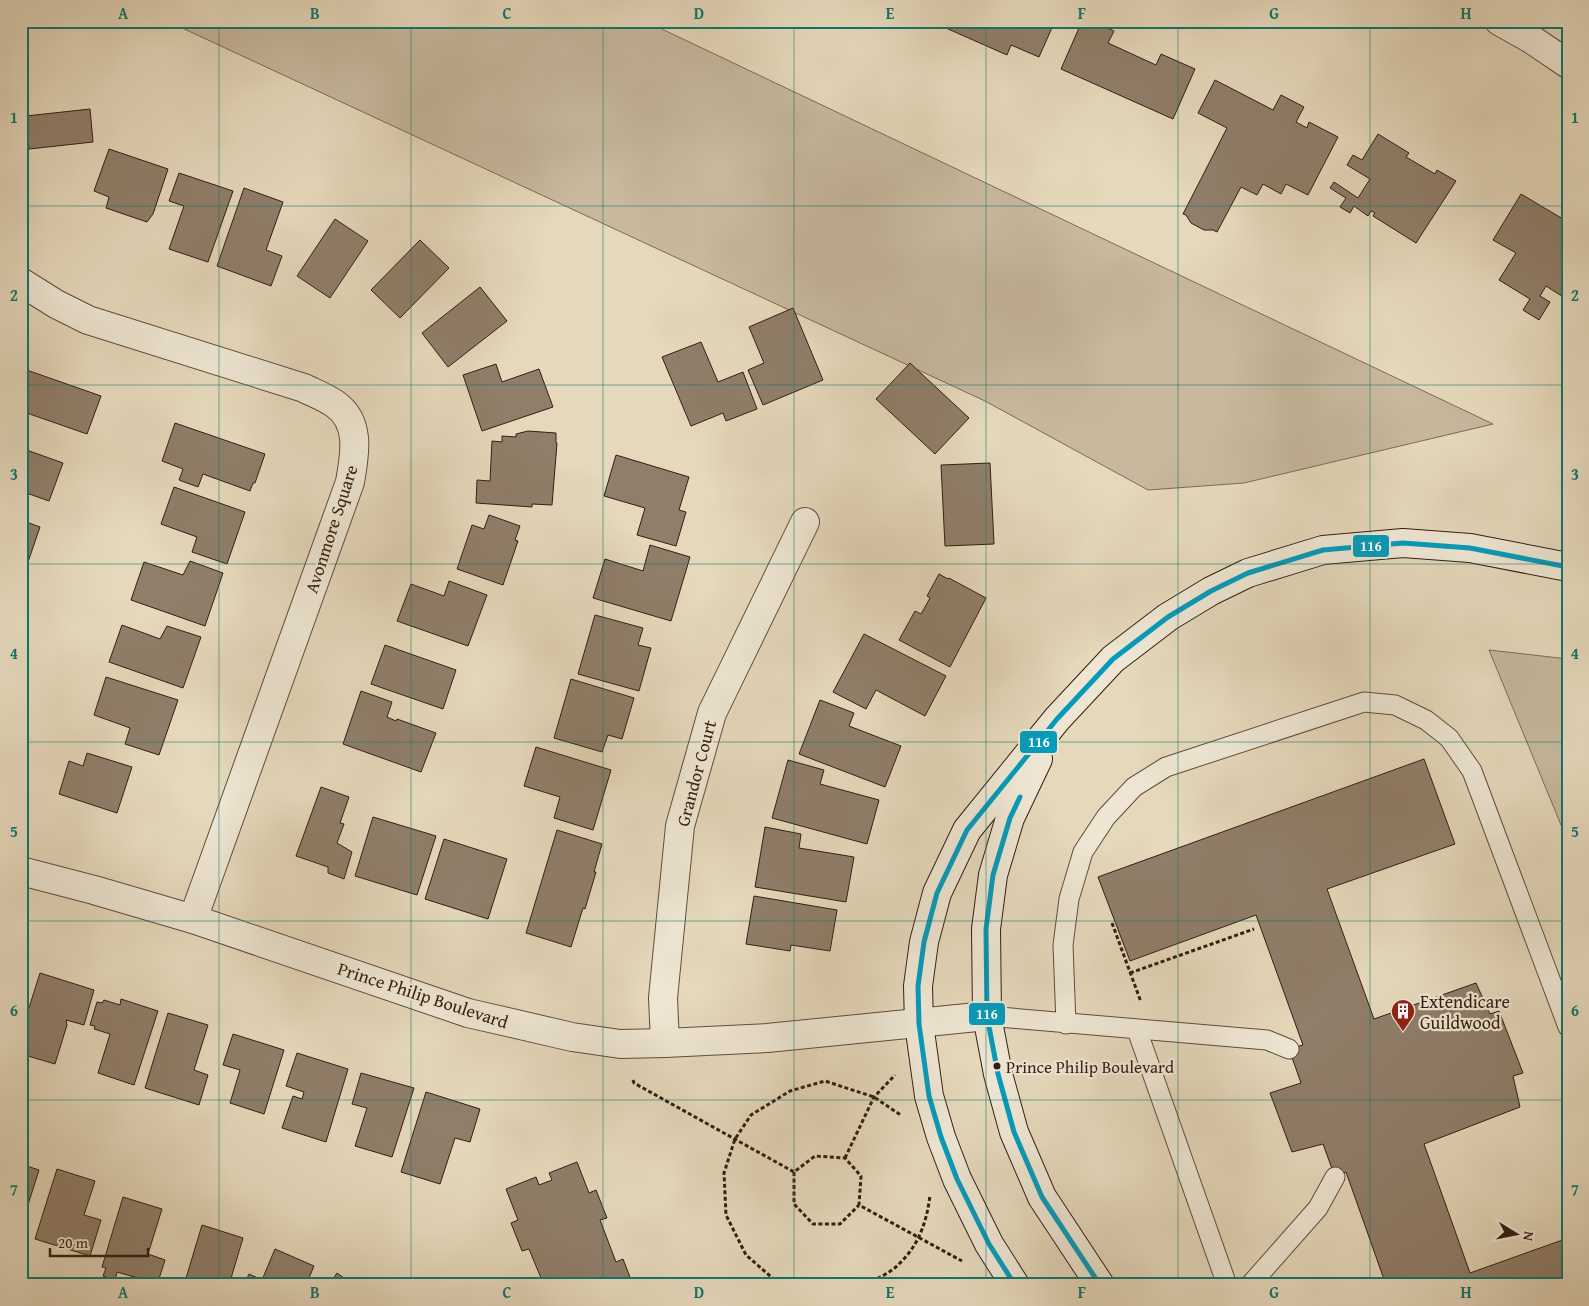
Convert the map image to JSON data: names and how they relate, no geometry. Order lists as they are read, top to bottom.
{
  "streets": {
    "street": ["Avonmore Square", "Grandor Court", "Prince Philip Boulevard"]
  },
  "crossings": [
    ["Avonmore Square", "Prince Philip Boulevard"],
    ["Grandor Court", "Prince Philip Boulevard"]
  ],
  "places": {
    "building": ["Extendicare Guildwood"],
    "other": ["Prince Philip Boulevard"]
  },
  "lines": ["transit line 116"],
  "scale_bar": "20 m",
  "north": "right",
  "grid": {
    "columns": [
      "A",
      "B",
      "C",
      "D",
      "E",
      "F",
      "G",
      "H"
    ],
    "rows": [
      "1",
      "2",
      "3",
      "4",
      "5",
      "6",
      "7"
    ]
  }
}
